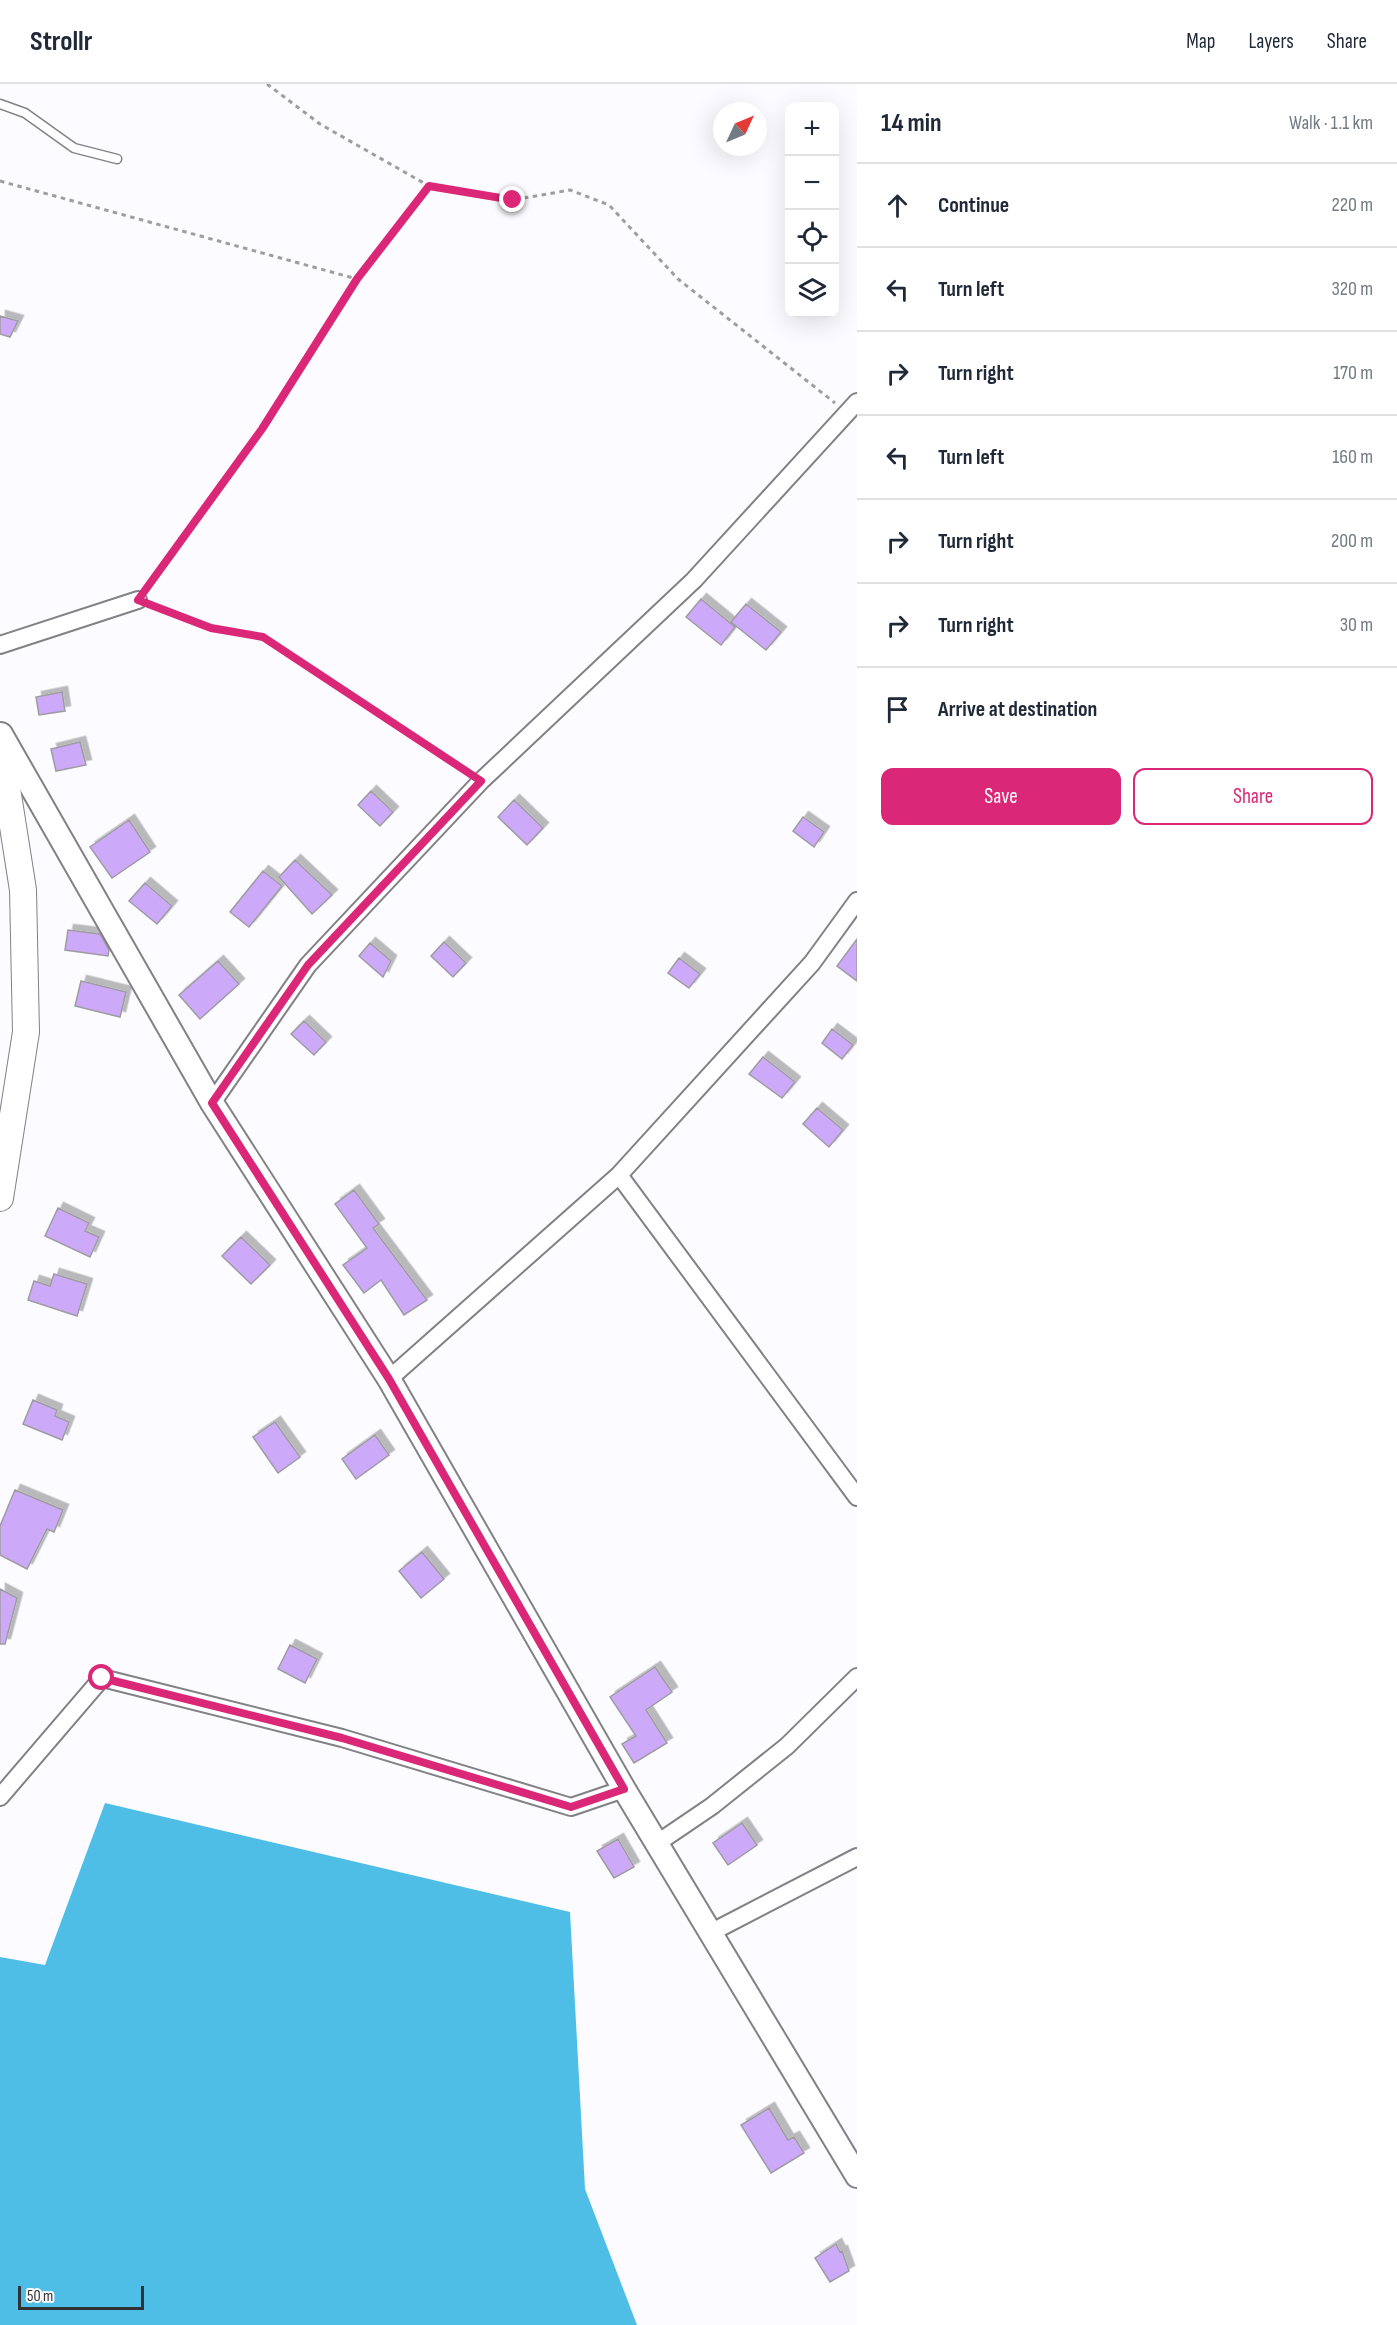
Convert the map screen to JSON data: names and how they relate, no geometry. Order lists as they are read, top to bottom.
{
  "scale_bar": "50 m",
  "north": "top right",
  "page": {
    "header": "Strollr",
    "nav": ["Map", "Layers", "Share"],
    "heading": ["14 min", "Walk · 1.1 km"],
    "map_buttons": ["+", "−"],
    "list": [
      ["Continue", "220 m"],
      ["Turn left", "320 m"],
      ["Turn right", "170 m"],
      ["Turn left", "160 m"],
      ["Turn right", "200 m"],
      ["Turn right", "30 m"],
      "Arrive at destination"
    ],
    "buttons": ["Save", "Share"],
    "scale": "50 m"
  }
}
